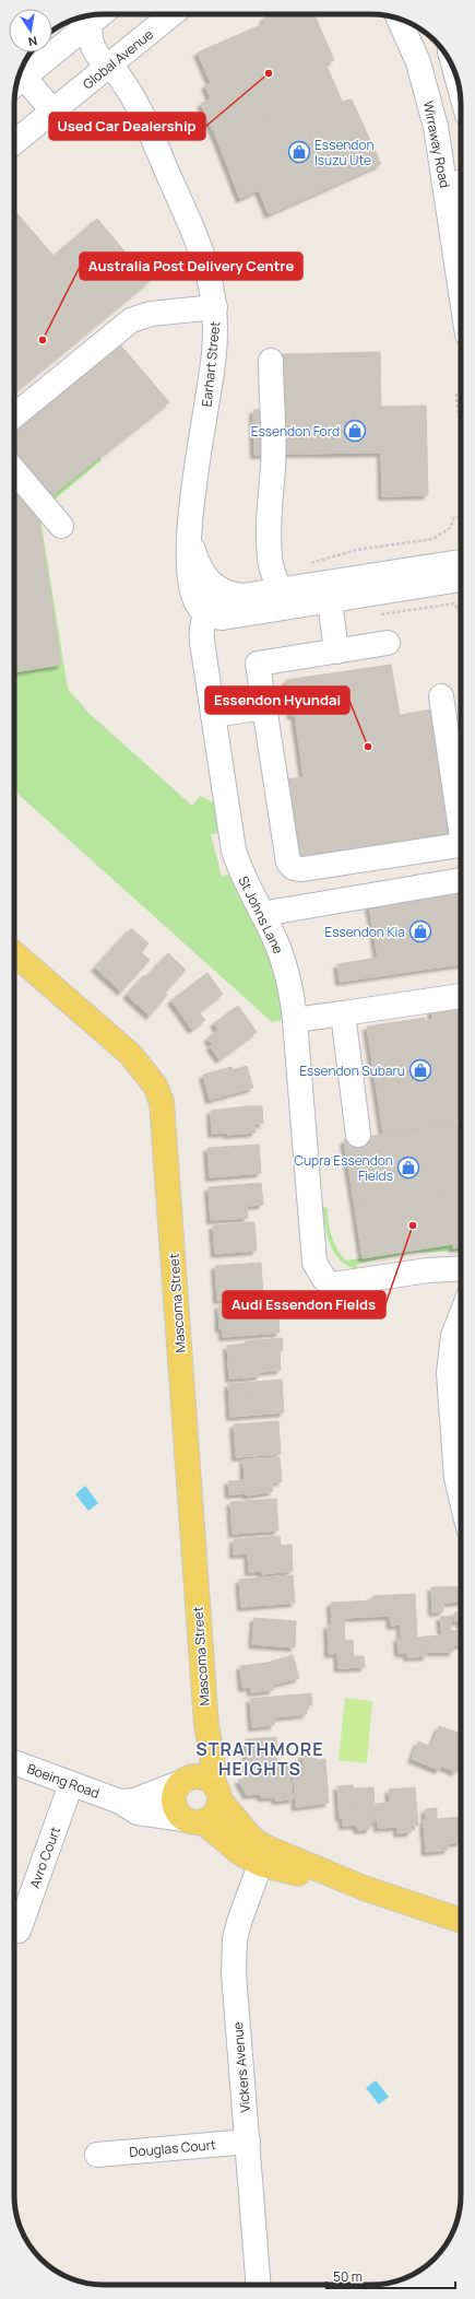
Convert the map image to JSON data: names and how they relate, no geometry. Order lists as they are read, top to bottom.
{
  "streets": {
    "main road": ["Mascoma Street"],
    "street": [
      "Global Avenue",
      "Wirraway Road",
      "Earhart Street",
      "St Johns Lane",
      "Boeing Road",
      "Avro Court",
      "Vickers Avenue",
      "Douglas Court"
    ]
  },
  "crossings": [
    ["Global Avenue", "Earhart Street"],
    ["Earhart Street", "St Johns Lane"],
    ["Mascoma Street", "Boeing Road"],
    ["Boeing Road", "Avro Court"],
    ["Vickers Avenue", "Douglas Court"]
  ],
  "districts": ["STRATHMORE HEIGHTS"],
  "places": {
    "other": [
      "Used Car Dealership",
      "Australia Post Delivery Centre",
      "Essendon Hyundai",
      "Audi Essendon Fields"
    ],
    "shop": [
      "Essendon Isuzu Ute",
      "Essendon Ford",
      "Essendon Kia",
      "Essendon Subaru",
      "Cupra Essendon Fields"
    ]
  },
  "scale_bar": "50 m",
  "north": "bottom"
}
